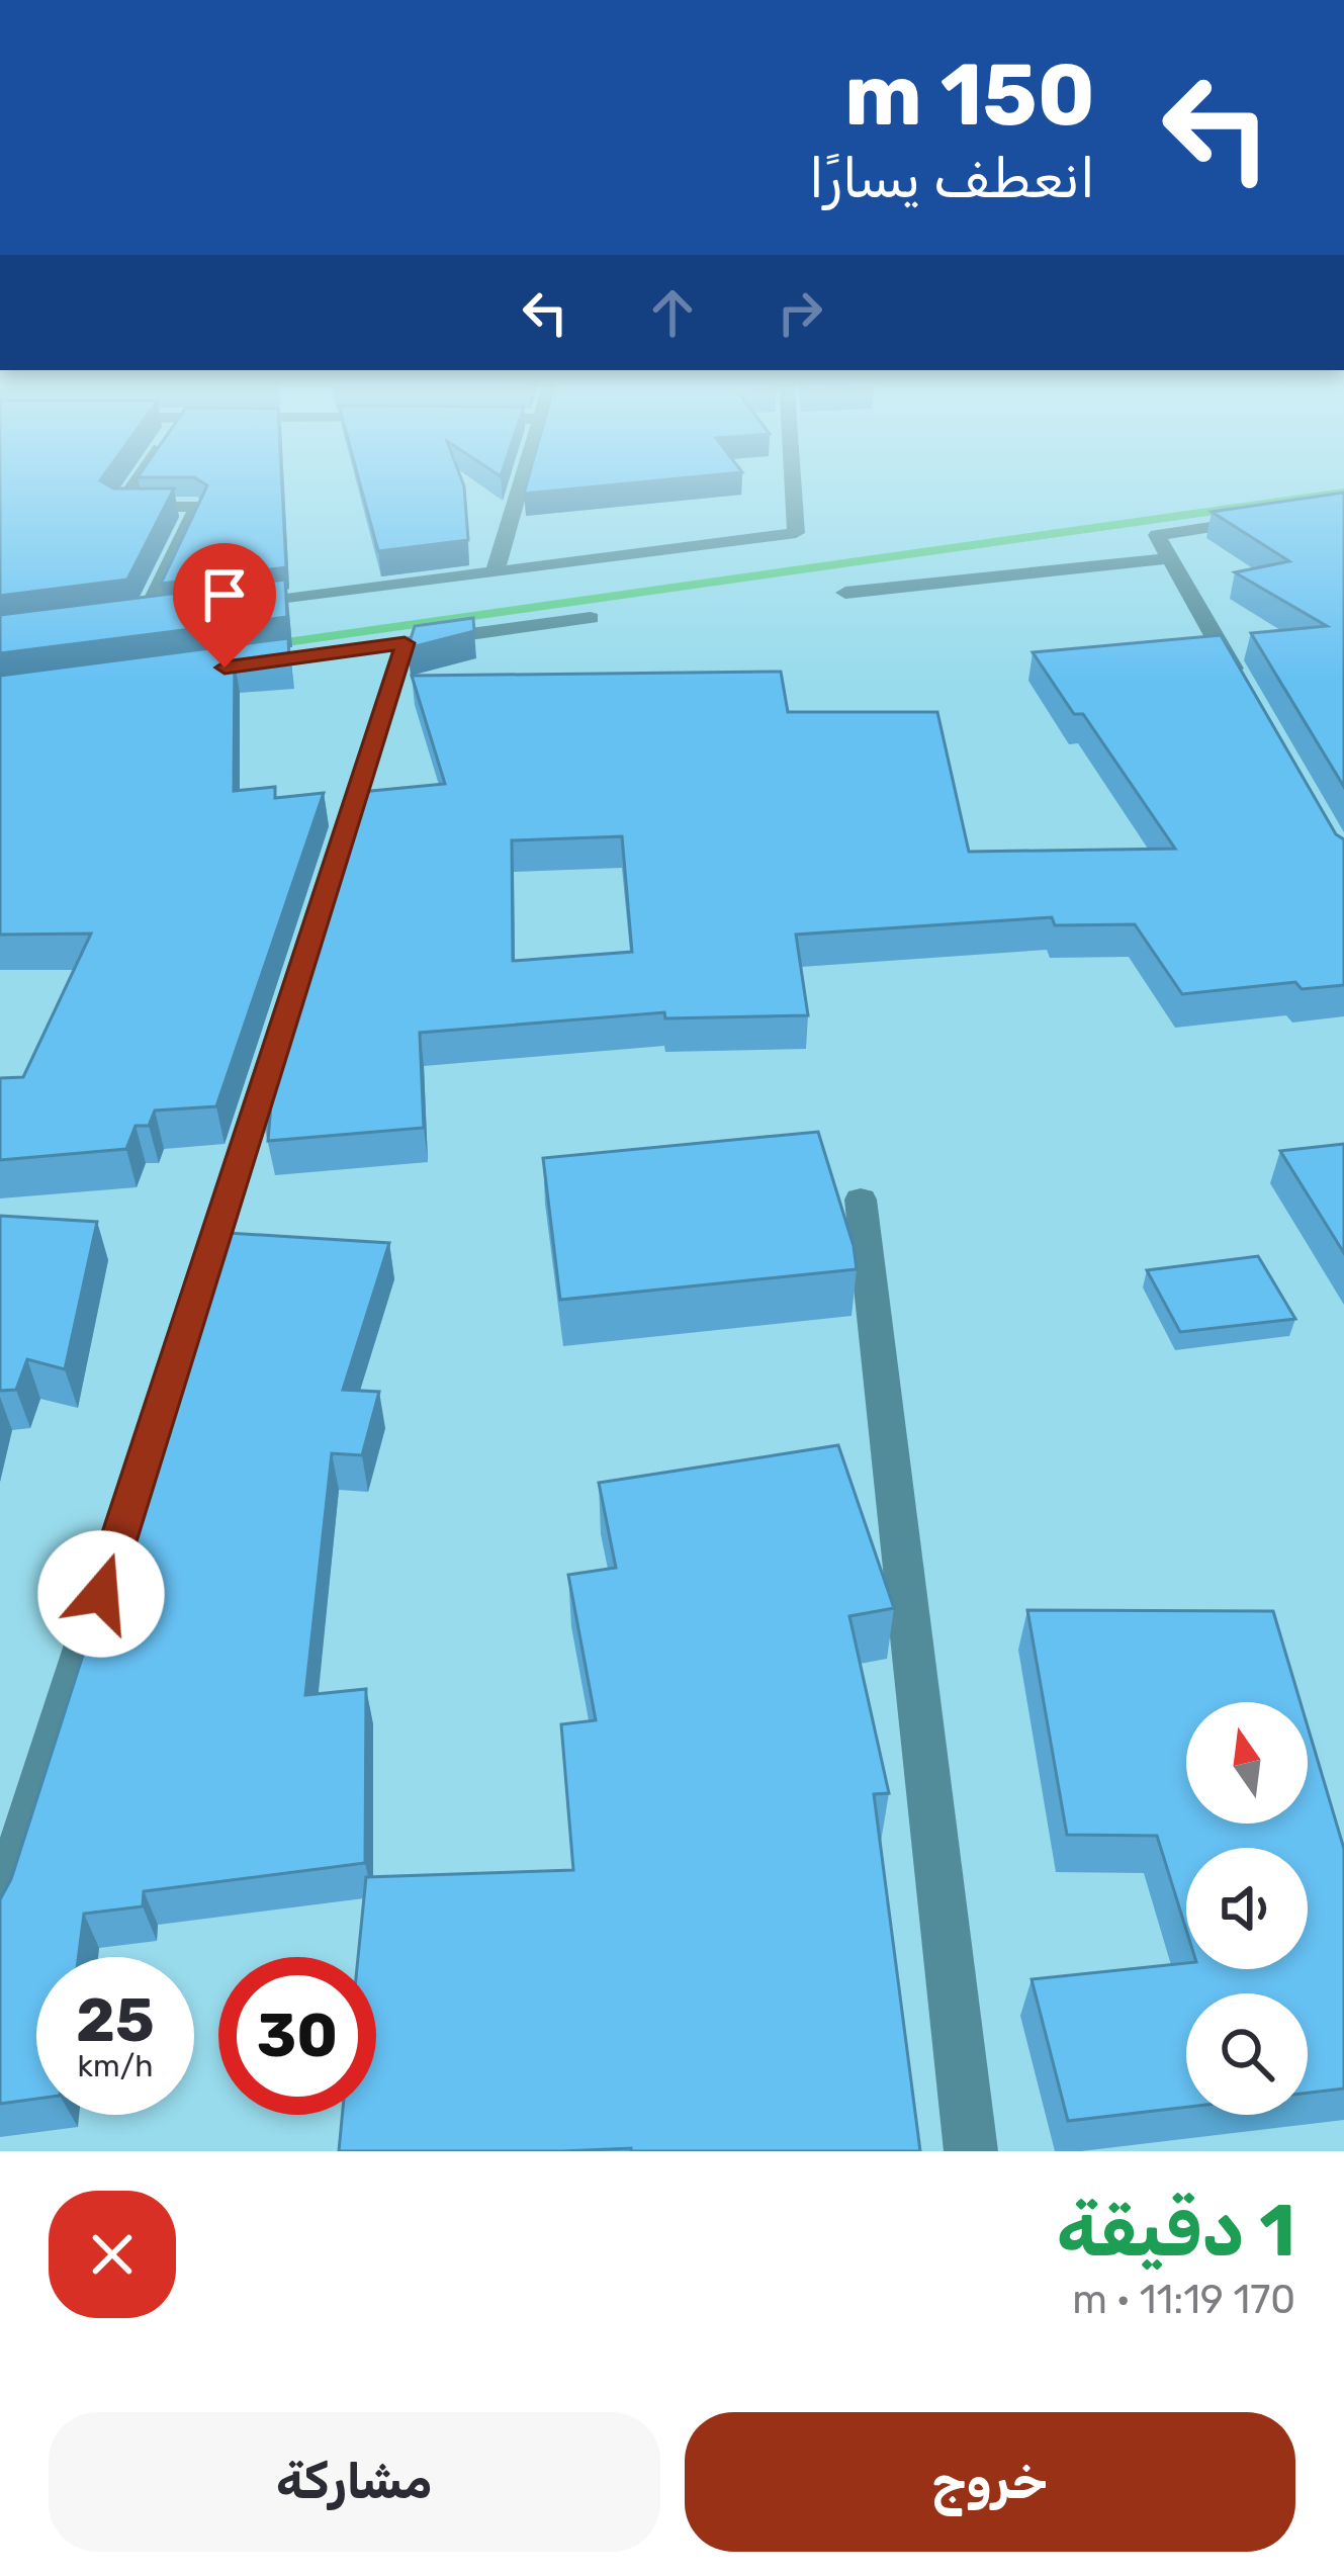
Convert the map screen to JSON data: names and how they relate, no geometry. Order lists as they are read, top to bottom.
{
  "north": "top",
  "page": {
    "turn": ["150 m", "انعطف يسارًا"],
    "speed": "25 km/h",
    "limit": "30",
    "heading": ["1 دقيقة", "170 m · 11:19"],
    "buttons": ["خروج", "مشاركة"]
  }
}
